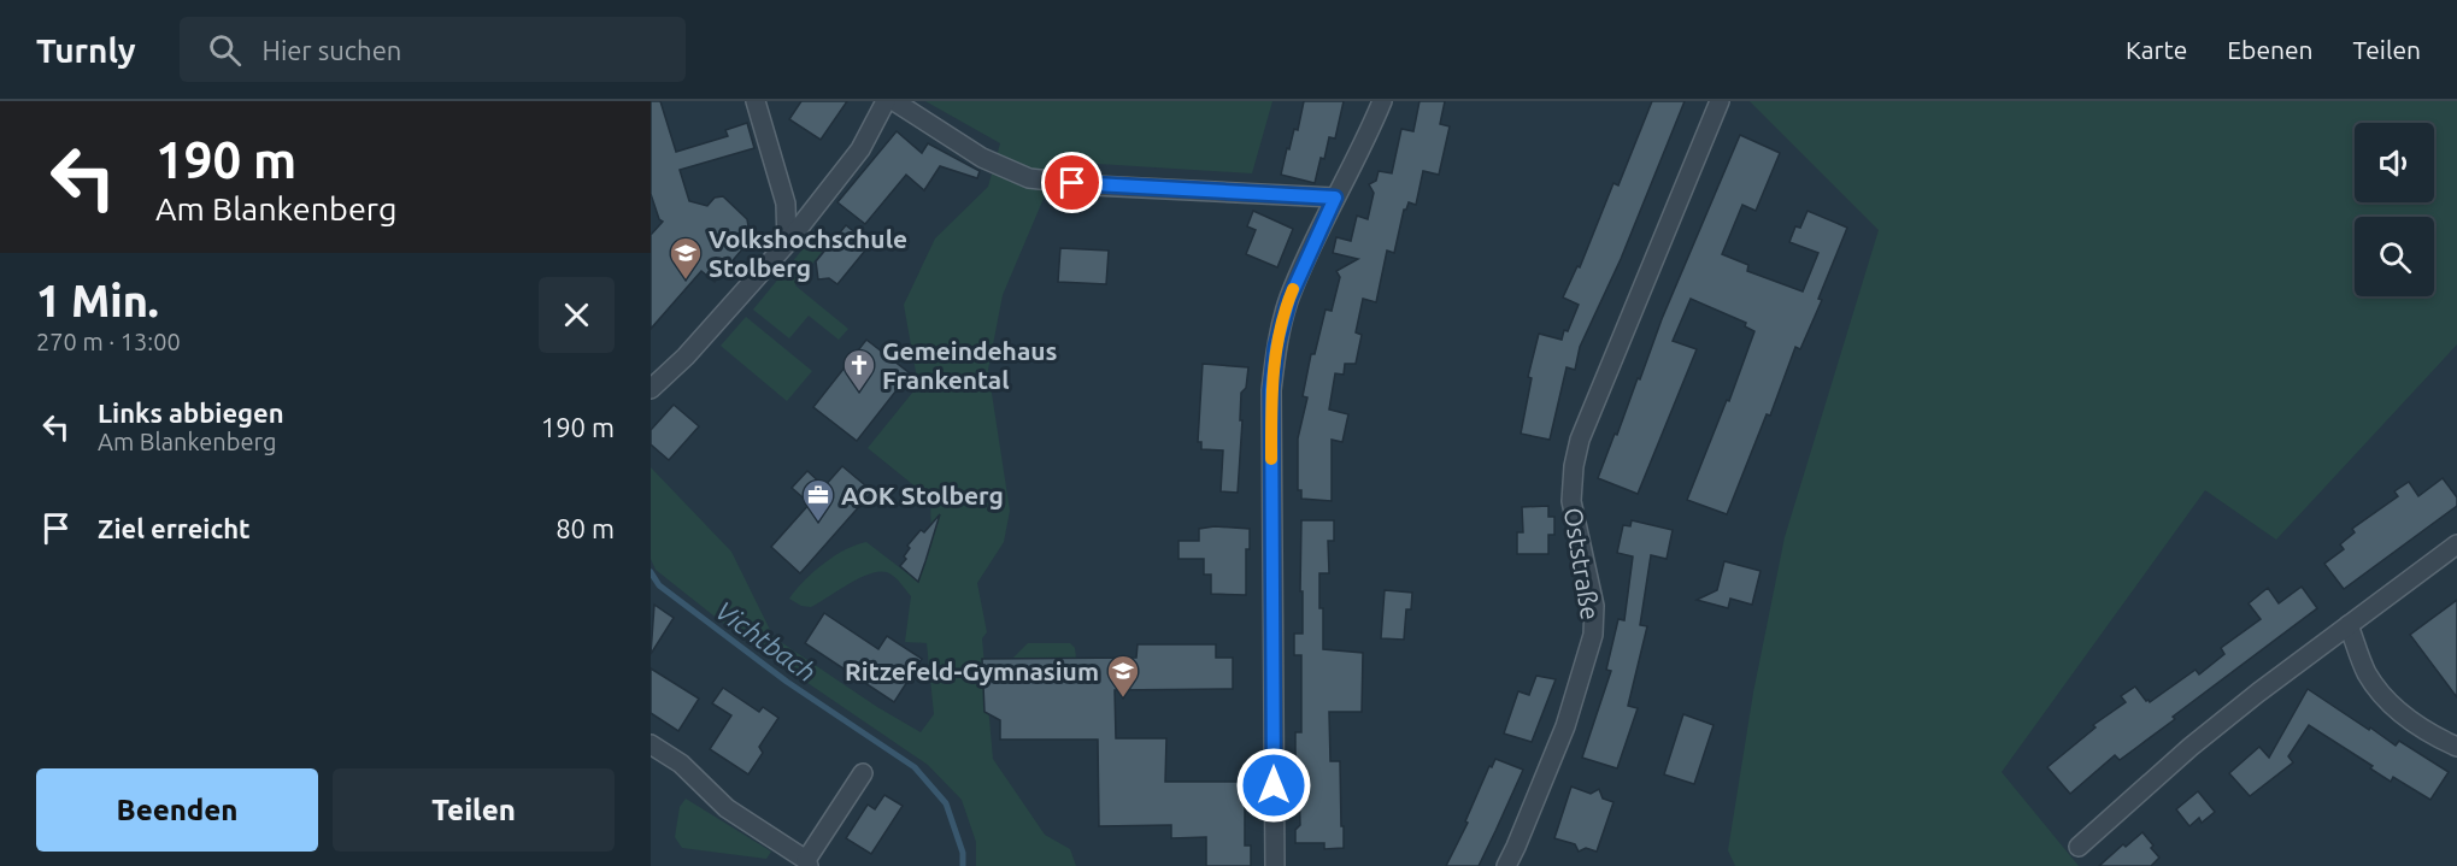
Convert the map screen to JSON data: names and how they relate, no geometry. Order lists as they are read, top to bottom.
{
  "streets": {
    "street": ["Oststraße"]
  },
  "water": ["Vichtbach"],
  "places": {
    "school or university": ["Volkshochschule Stolberg", "Ritzefeld-Gymnasium"],
    "church": ["Gemeindehaus Frankental"],
    "office": ["AOK Stolberg"]
  },
  "page": {
    "header": "Turnly",
    "search": "Hier suchen",
    "nav": ["Karte", "Ebenen", "Teilen"],
    "turn": ["190 m", "Am Blankenberg"],
    "heading": ["1 Min.", "270 m · 13:00"],
    "list": [
      {
        "name": "Links abbiegen",
        "note": "Am Blankenberg",
        "value": "190 m"
      },
      {
        "name": "Ziel erreicht",
        "value": "80 m"
      }
    ],
    "buttons": ["Beenden", "Teilen"]
  }
}
